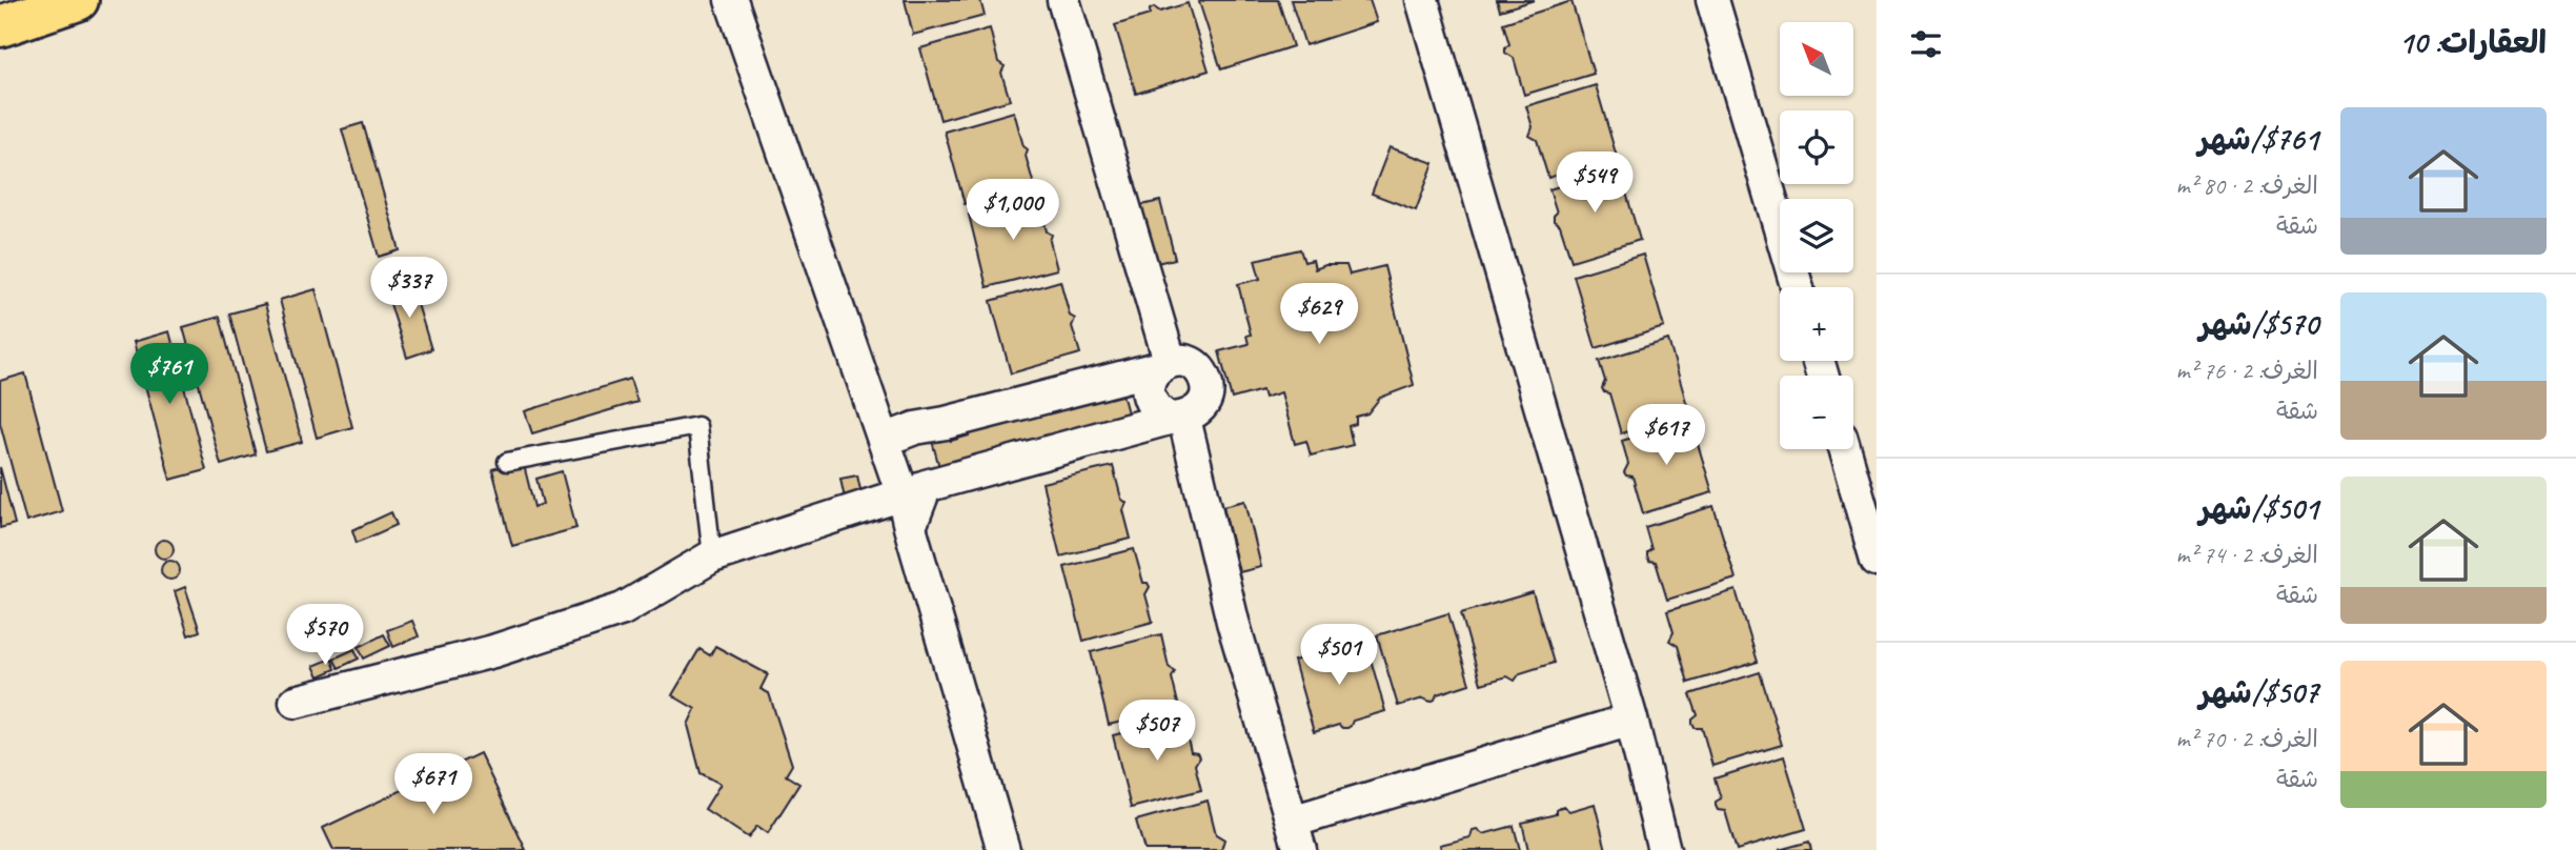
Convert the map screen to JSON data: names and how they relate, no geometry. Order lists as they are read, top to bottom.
{
  "north": "top left",
  "page": {
    "heading": "العقارات: 10",
    "map_buttons": ["+", "−"],
    "list": [
      {
        "name": "$761/شهر",
        "note": "الغرف: 2 · 80 m² · شقة"
      },
      {
        "name": "$570/شهر",
        "note": "الغرف: 2 · 76 m² · شقة"
      },
      {
        "name": "$501/شهر",
        "note": "الغرف: 2 · 74 m² · شقة"
      },
      {
        "name": "$507/شهر",
        "note": "الغرف: 2 · 70 m² · شقة"
      }
    ],
    "price": [
      "$549",
      "$1,000",
      "$337",
      "$629",
      "$761",
      "$617",
      "$570",
      "$501",
      "$507",
      "$671"
    ]
  }
}
